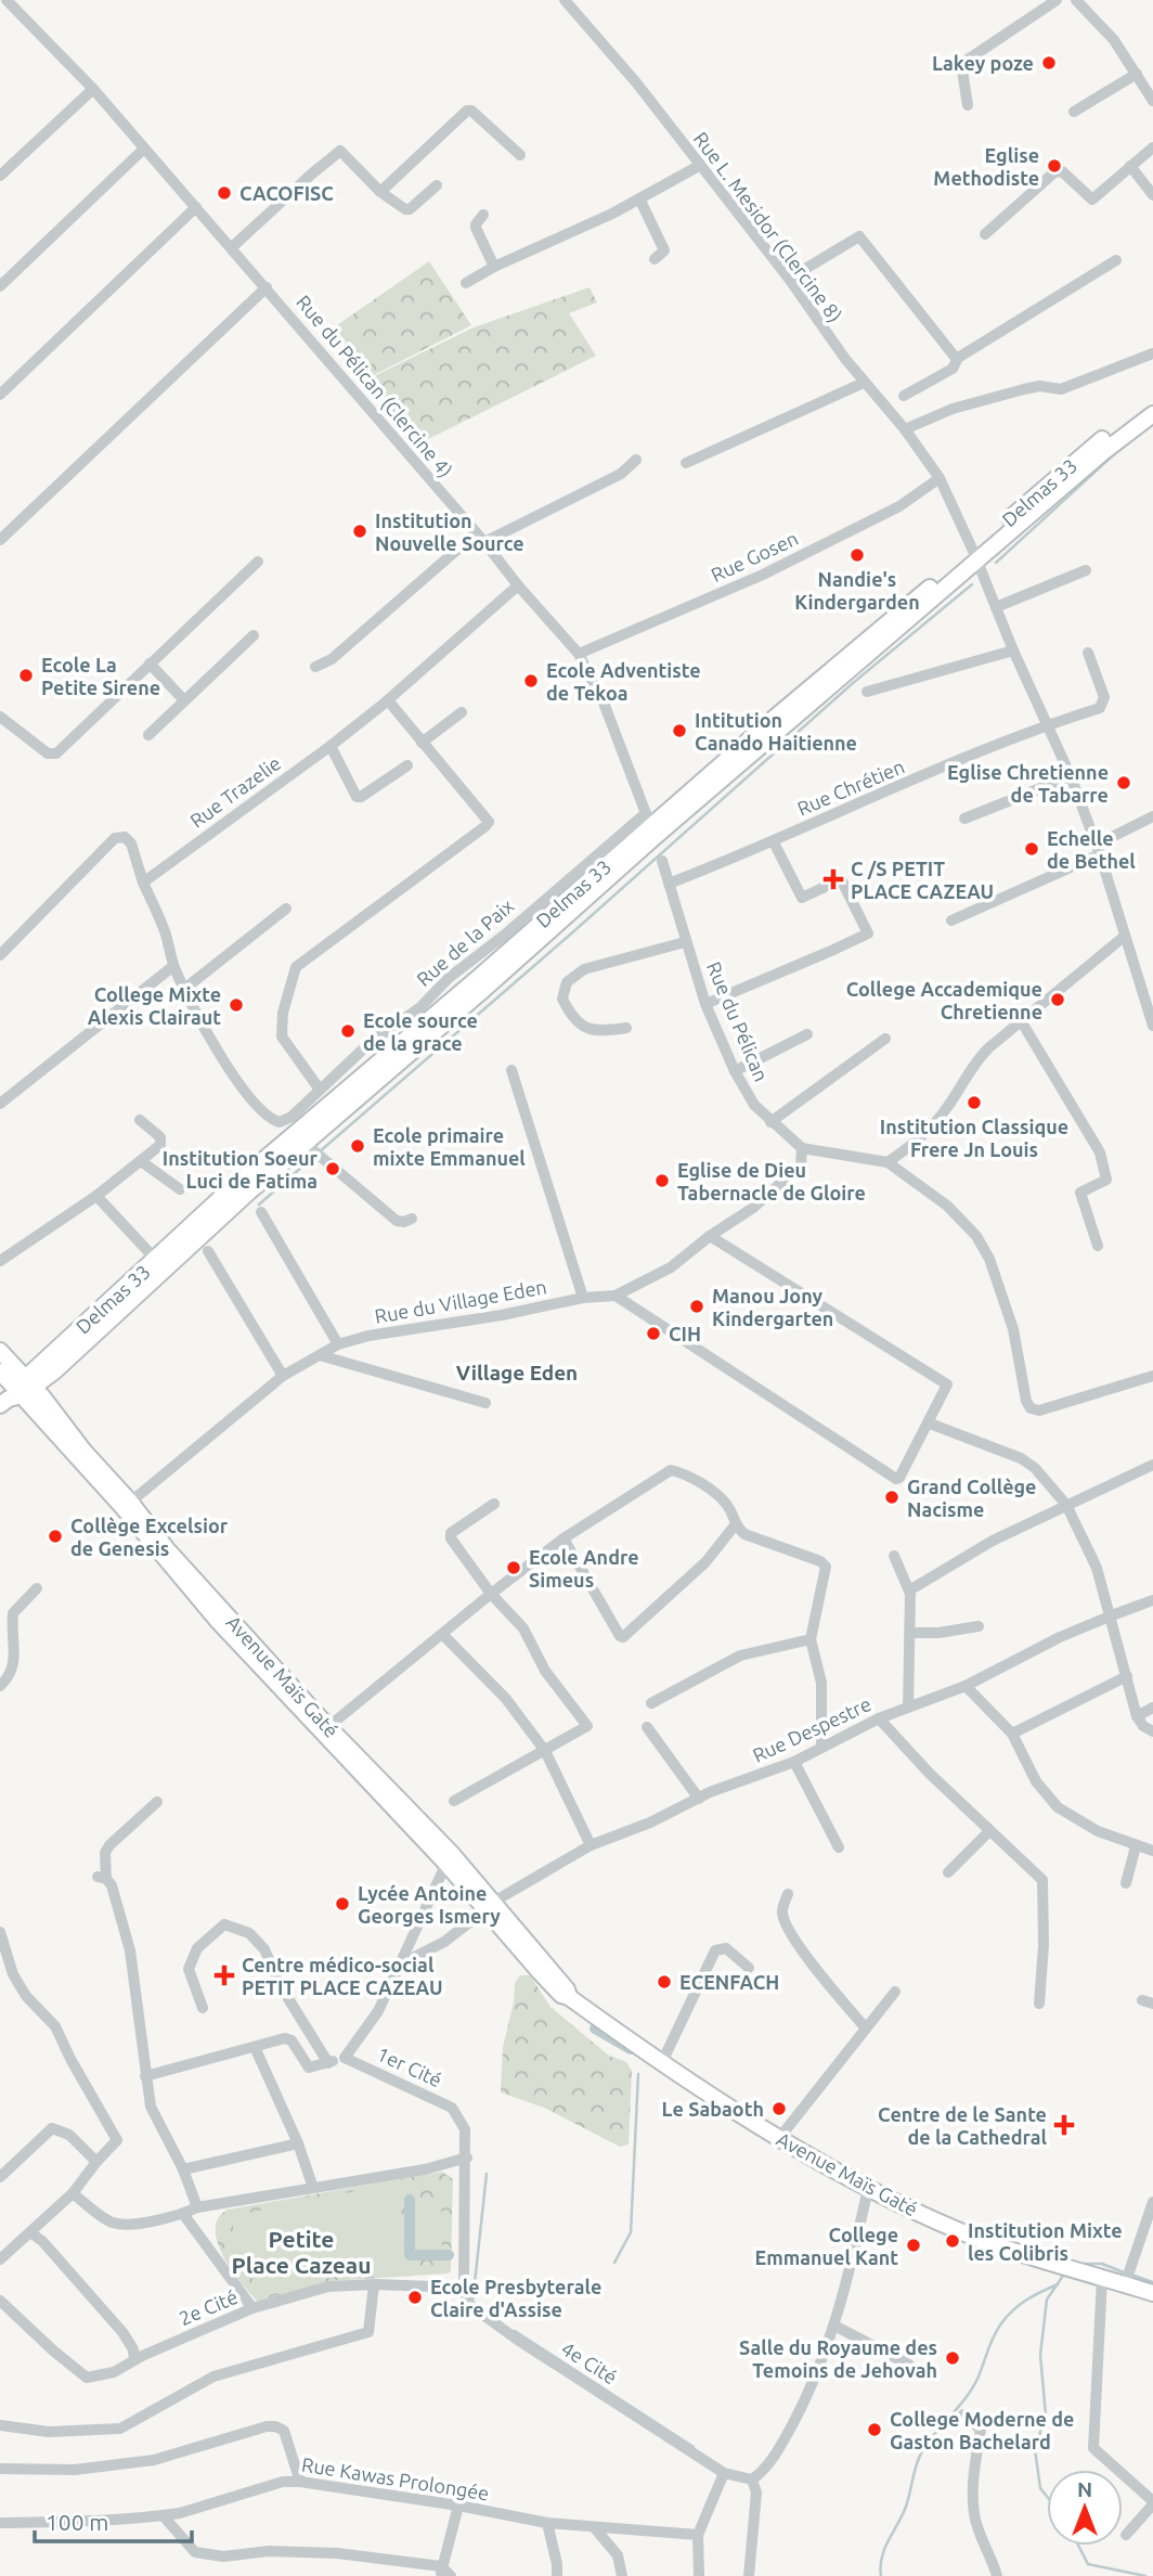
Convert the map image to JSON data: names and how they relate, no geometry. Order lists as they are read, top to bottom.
{
  "streets": {
    "main road": ["Delmas 33", "Avenue Maïs Gaté"],
    "street": [
      "Rue L. Mesidor (Clercine 8)",
      "Rue du Pélican (Clercine 4)",
      "Rue Gosen",
      "Rue Chrétien",
      "Rue Trazelie",
      "Rue de la Paix",
      "Rue du Pélican",
      "Rue du Village Eden",
      "Rue Despestre",
      "1er Cité",
      "2e Cité",
      "4e Cité",
      "Rue Kawas Prolongée"
    ]
  },
  "crossings": [
    ["Rue L. Mesidor (Clercine 8)", "Delmas 33"],
    ["Rue L. Mesidor (Clercine 8)", "Rue Gosen"],
    ["Rue L. Mesidor (Clercine 8)", "Rue Chrétien"],
    ["Rue du Pélican (Clercine 4)", "Delmas 33"],
    ["Rue du Pélican (Clercine 4)", "Rue Gosen"],
    ["Rue du Pélican (Clercine 4)", "Rue Trazelie"],
    ["Rue du Pélican (Clercine 4)", "Rue de la Paix"],
    ["Delmas 33", "Rue de la Paix"],
    ["Delmas 33", "Avenue Maïs Gaté"],
    ["Rue Chrétien", "Rue du Pélican"],
    ["Rue Trazelie", "Rue de la Paix"],
    ["Rue du Pélican", "Rue du Village Eden"],
    ["Rue du Village Eden", "Avenue Maïs Gaté"],
    ["Avenue Maïs Gaté", "Rue Despestre"],
    ["Avenue Maïs Gaté", "1er Cité"],
    ["Rue Despestre", "1er Cité"],
    ["2e Cité", "4e Cité"]
  ],
  "districts": ["Village Eden", "Petite Place Cazeau"],
  "places": {
    "other": [
      "Lakey poze",
      "Eglise Methodiste",
      "CACOFISC",
      "Institution Nouvelle Source",
      "Nandie's Kindergarden",
      "Ecole La Petite Sirene",
      "Ecole Adventiste de Tekoa",
      "Intitution Canado Haitienne",
      "Eglise Chretienne de Tabarre",
      "Echelle de Bethel",
      "College Accademique Chretienne",
      "College Mixte Alexis Clairaut",
      "Ecole source de la grace",
      "Institution Classique Frere Jn Louis",
      "Ecole primaire mixte Emmanuel",
      "Institution Soeur Luci de Fatima",
      "Eglise de Dieu Tabernacle de Gloire",
      "Manou Jony Kindergarten",
      "CIH",
      "Grand Collège Nacisme",
      "Collège Excelsior de Genesis",
      "Ecole Andre Simeus",
      "Lycée Antoine Georges Ismery",
      "ECENFACH",
      "Le Sabaoth",
      "Institution Mixte les Colibris",
      "College Emmanuel Kant",
      "Ecole Presbyterale Claire d'Assise",
      "Salle du Royaume des Temoins de Jehovah",
      "College Moderne de Gaston Bachelard"
    ],
    "health": ["C /S PETIT PLACE CAZEAU", "Centre médico-social PETIT PLACE CAZEAU", "Centre de le Sante de la Cathedral"]
  },
  "scale_bar": "100 m",
  "north": "top"
}
